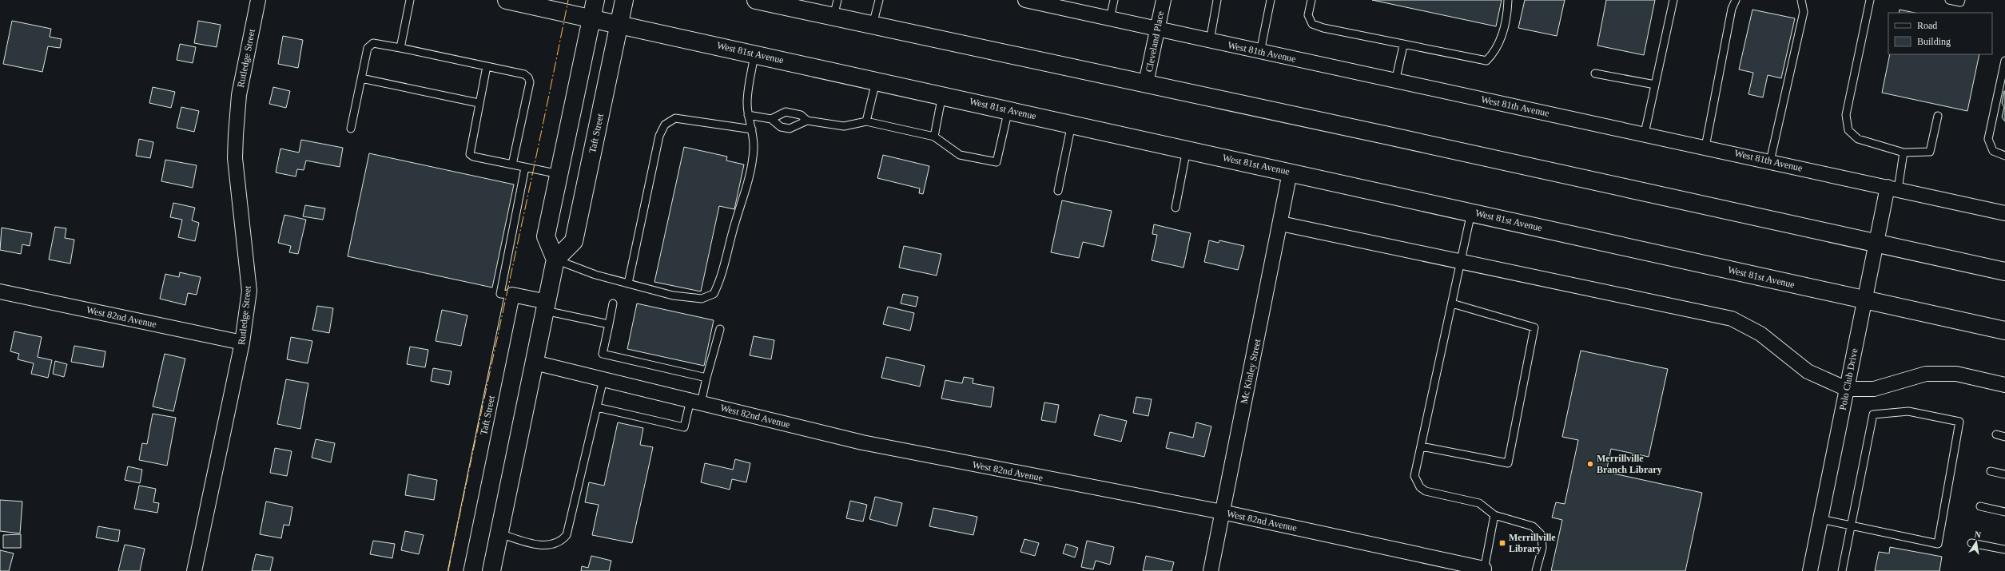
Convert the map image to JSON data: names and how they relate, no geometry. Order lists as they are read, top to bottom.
{
  "streets": {
    "main road": ["West 81st Avenue", "Taft Street"],
    "street": [
      "Cleveland Place",
      "West 81th Avenue",
      "Rutledge Street",
      "West 82nd Avenue",
      "Mc Kinley Street",
      "Polo Club Drive"
    ]
  },
  "crossings": [
    ["Cleveland Place", "West 81th Avenue"],
    ["West 81th Avenue", "Polo Club Drive"],
    ["West 81st Avenue", "Taft Street"],
    ["West 81st Avenue", "Mc Kinley Street"],
    ["West 81st Avenue", "Polo Club Drive"],
    ["Rutledge Street", "West 82nd Avenue"],
    ["West 82nd Avenue", "Mc Kinley Street"]
  ],
  "places": {
    "other": ["Merrillville Branch Library"],
    "transit": ["Merrillville Library"]
  },
  "legend": ["Road", "Building"],
  "north": "top"
}
